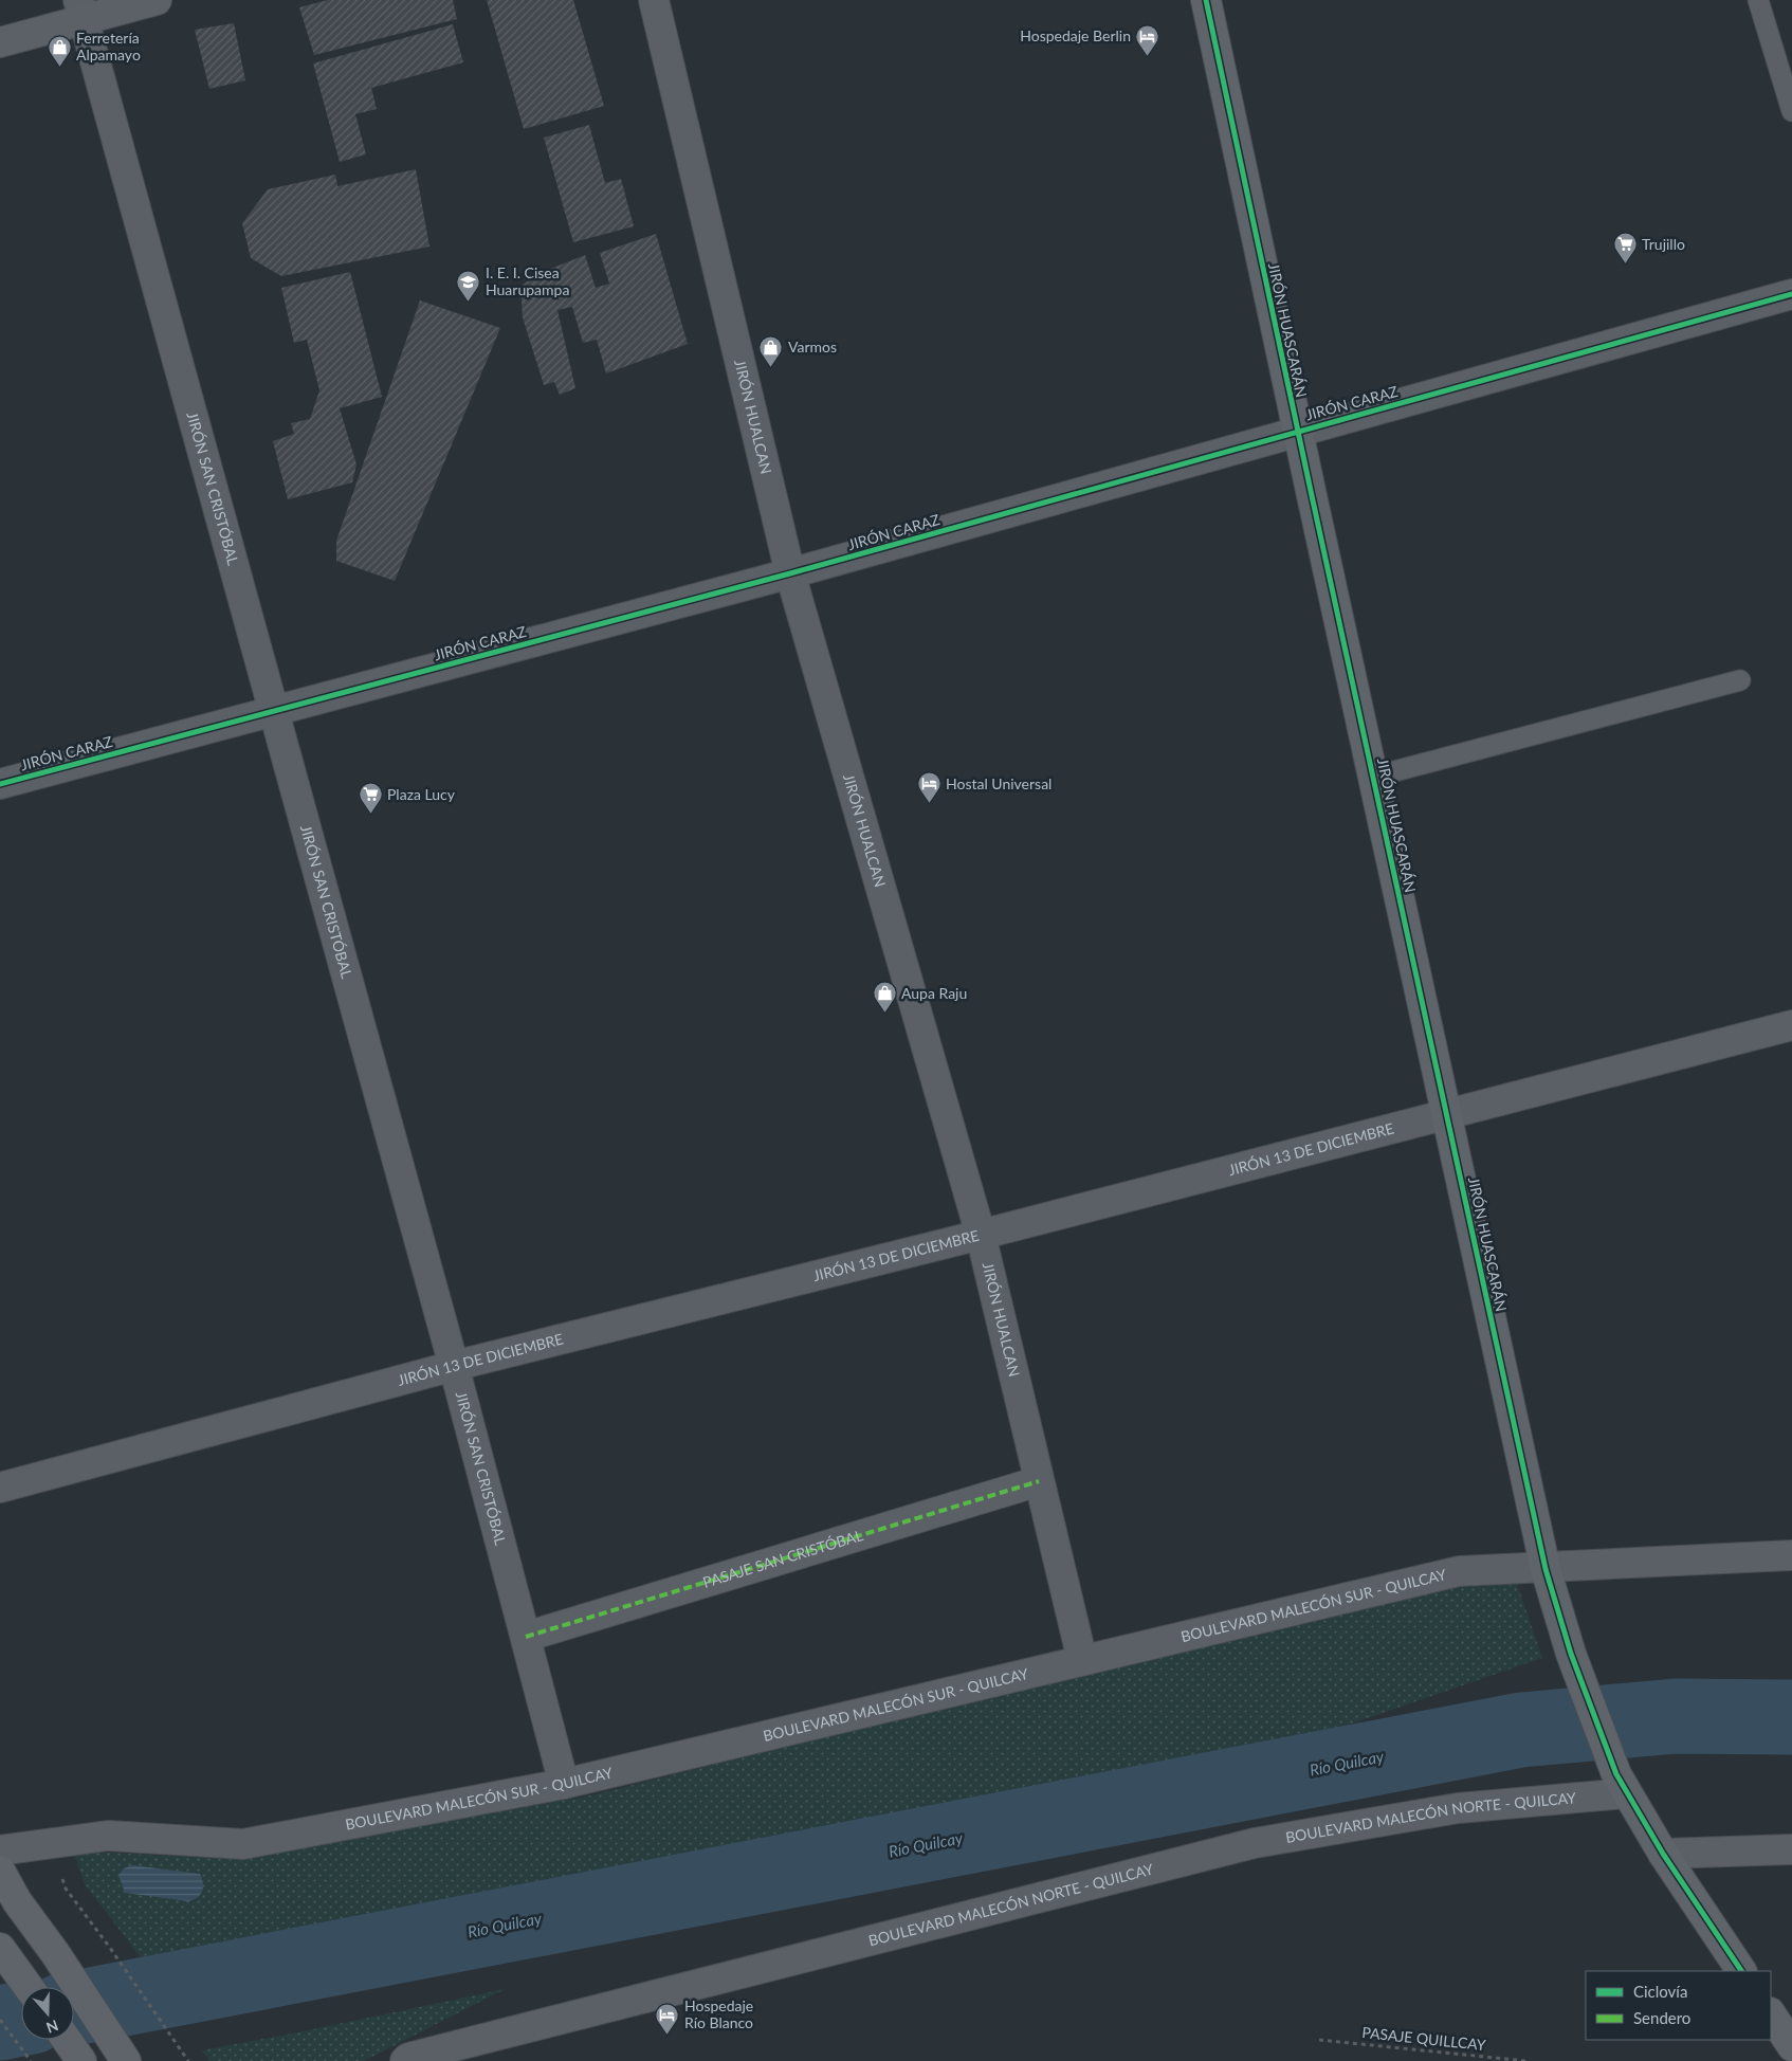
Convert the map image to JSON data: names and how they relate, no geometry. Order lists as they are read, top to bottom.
{
  "streets": {
    "street": [
      "JIRÓN HUASCARÁN",
      "JIRÓN CARAZ",
      "JIRÓN HUALCAN",
      "JIRÓN SAN CRISTÓBAL",
      "JIRÓN 13 DE DICIEMBRE",
      "PASAJE SAN CRISTÓBAL",
      "BOULEVARD MALECÓN SUR - QUILCAY",
      "BOULEVARD MALECÓN NORTE - QUILCAY"
    ],
    "path": ["PASAJE QUILLCAY"]
  },
  "crossings": [
    ["JIRÓN HUASCARÁN", "JIRÓN CARAZ"],
    ["JIRÓN HUASCARÁN", "JIRÓN 13 DE DICIEMBRE"],
    ["JIRÓN HUASCARÁN", "BOULEVARD MALECÓN SUR - QUILCAY"],
    ["JIRÓN HUASCARÁN", "BOULEVARD MALECÓN NORTE - QUILCAY"],
    ["JIRÓN CARAZ", "JIRÓN HUALCAN"],
    ["JIRÓN CARAZ", "JIRÓN SAN CRISTÓBAL"],
    ["JIRÓN HUALCAN", "JIRÓN 13 DE DICIEMBRE"],
    ["JIRÓN HUALCAN", "PASAJE SAN CRISTÓBAL"],
    ["JIRÓN HUALCAN", "BOULEVARD MALECÓN SUR - QUILCAY"],
    ["JIRÓN SAN CRISTÓBAL", "JIRÓN 13 DE DICIEMBRE"],
    ["JIRÓN SAN CRISTÓBAL", "PASAJE SAN CRISTÓBAL"],
    ["JIRÓN SAN CRISTÓBAL", "BOULEVARD MALECÓN SUR - QUILCAY"]
  ],
  "water": ["Río Quilcay"],
  "places": {
    "hotel": ["Hospedaje Berlin", "Hostal Universal", "Hospedaje Río Blanco"],
    "shop": ["Ferretería Alpamayo", "Varmos", "Aupa Raju"],
    "supermarket": ["Trujillo", "Plaza Lucy"],
    "school or university": ["I. E. I. Cisea Huarupampa"]
  },
  "legend": ["Ciclovía", "Sendero"],
  "north": "bottom"
}
